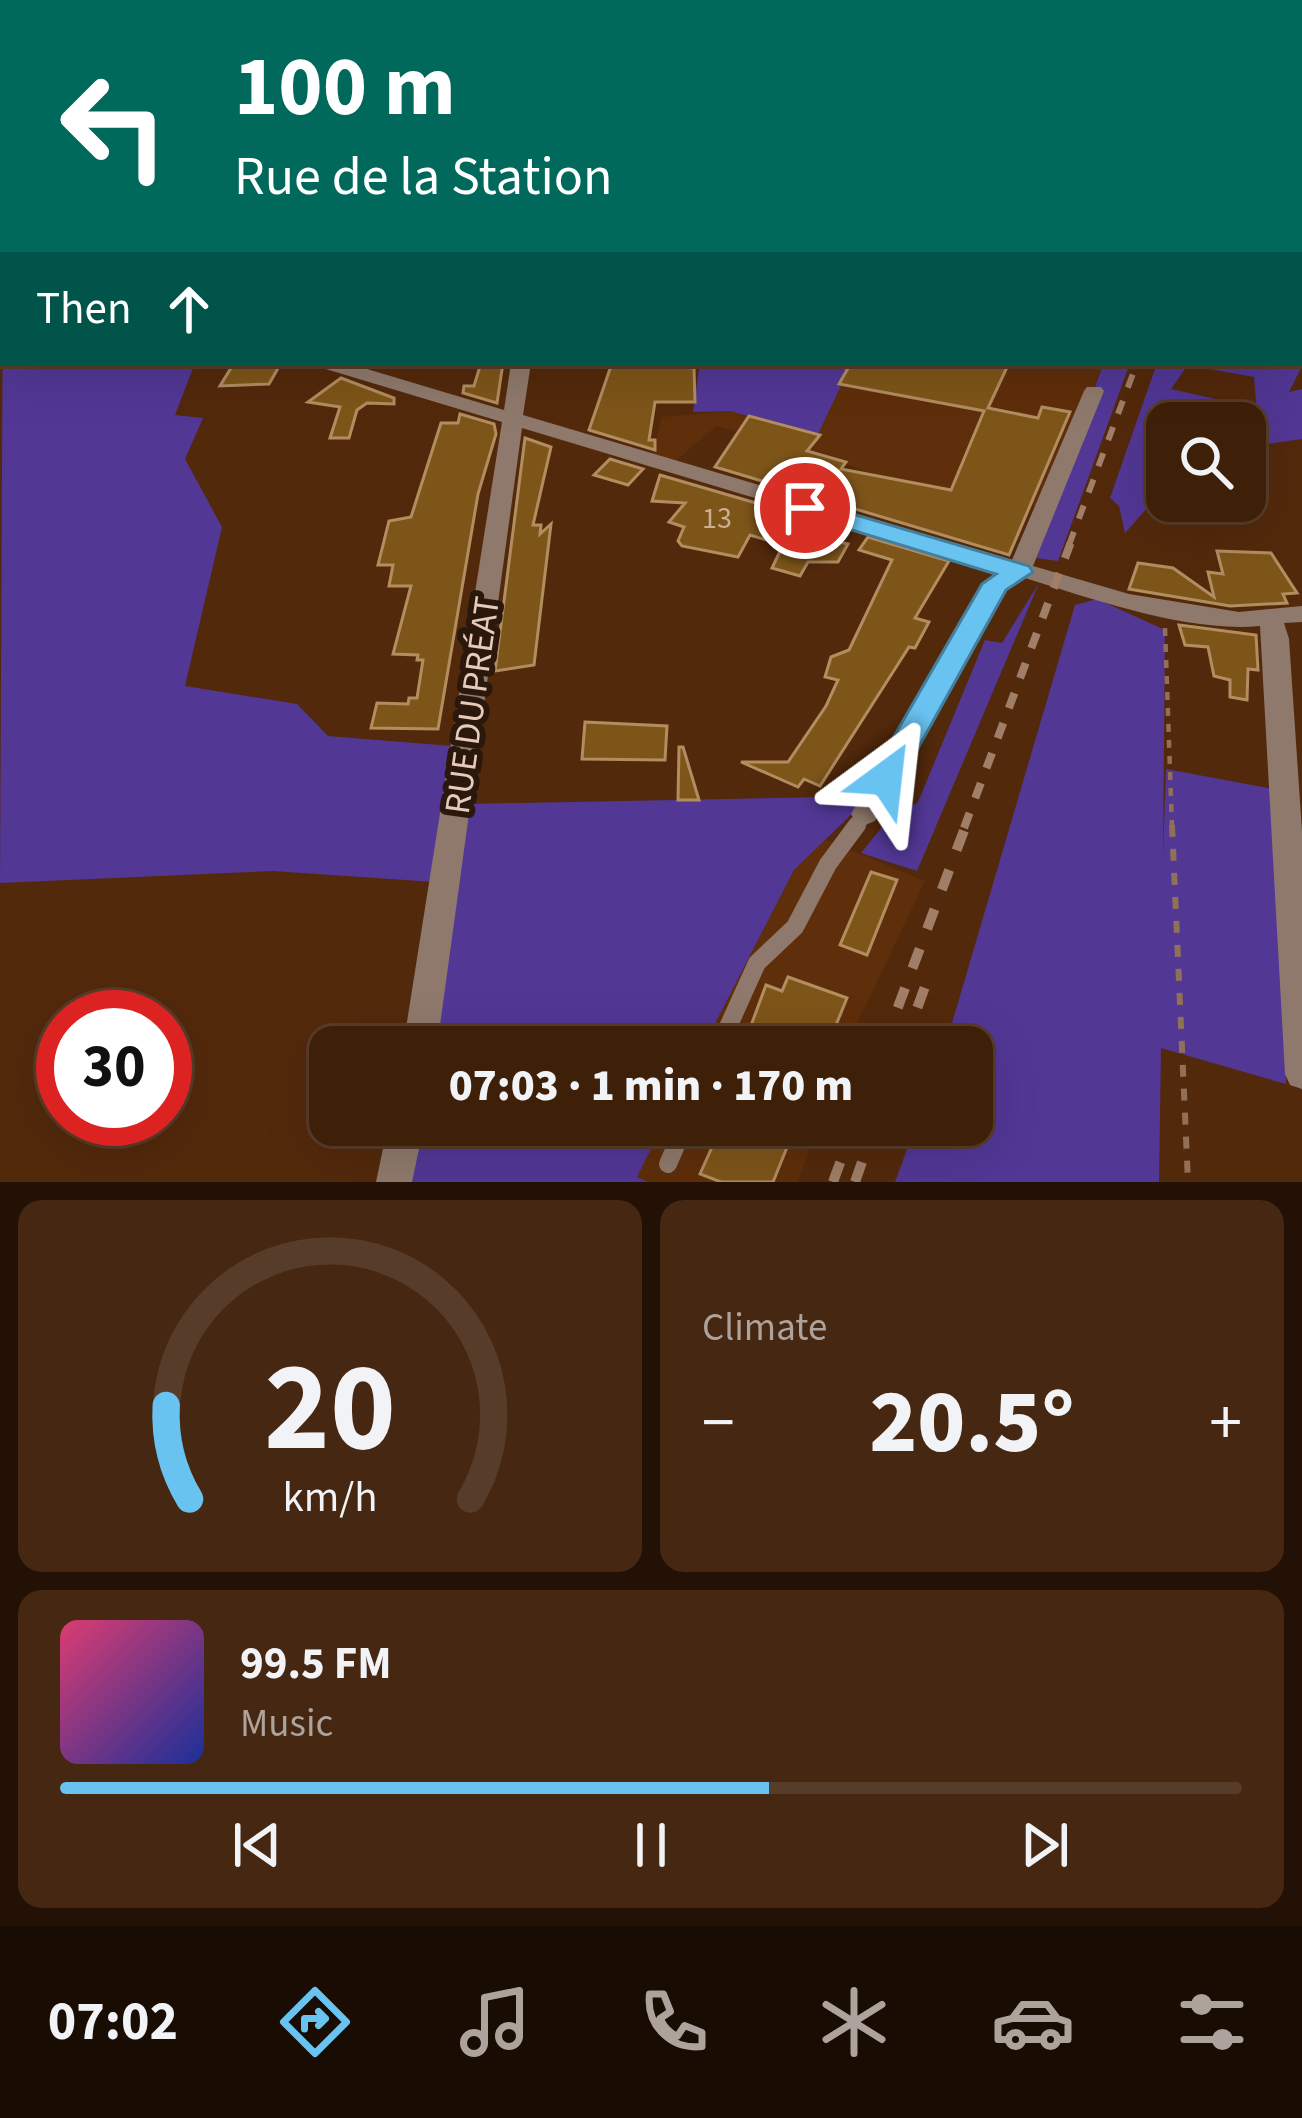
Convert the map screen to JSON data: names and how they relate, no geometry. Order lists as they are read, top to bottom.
{
  "streets": {
    "street": ["RUE DU PRÉAT"]
  },
  "house_numbers": ["13"],
  "page": {
    "turn": ["100 m", "Rue de la Station"],
    "then": "Then",
    "limit": "30",
    "trip": "07:03 · 1 min · 170 m",
    "tile": "Climate",
    "heat": ["−", "20.5°", "+"],
    "song": ["99.5 FM", "Music"],
    "tabs": "07:02",
    "gauge": ["20", "km/h"]
  }
}
